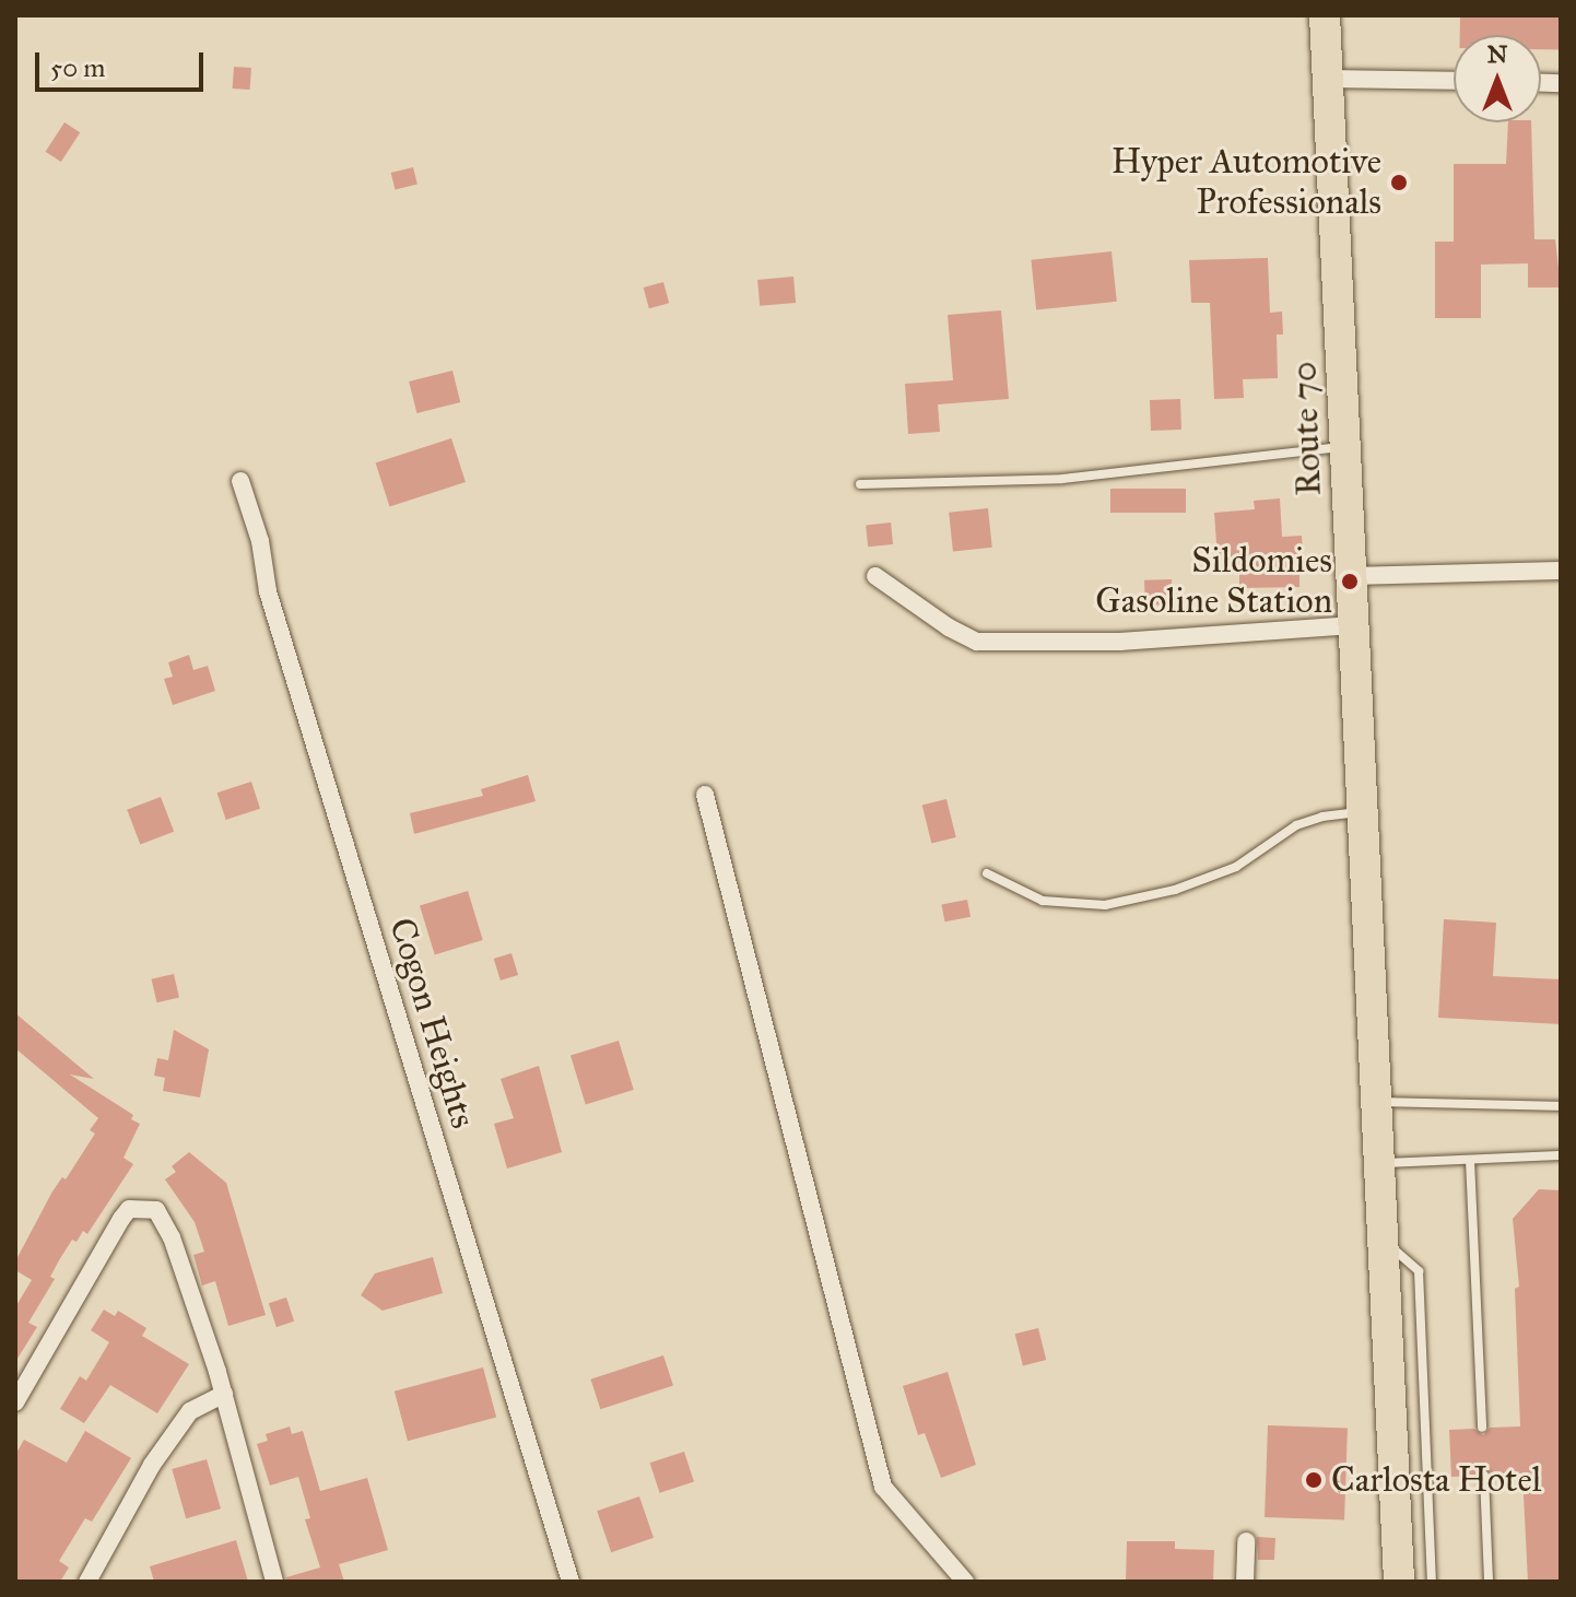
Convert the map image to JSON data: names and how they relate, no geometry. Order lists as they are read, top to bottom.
{
  "streets": {
    "highway": ["Route 70"],
    "street": ["Cogon Heights"]
  },
  "places": ["Hyper Automotive Professionals", "Sildomies Gasoline Station", "Carlosta Hotel"],
  "scale_bar": "50 m",
  "north": "top"
}
